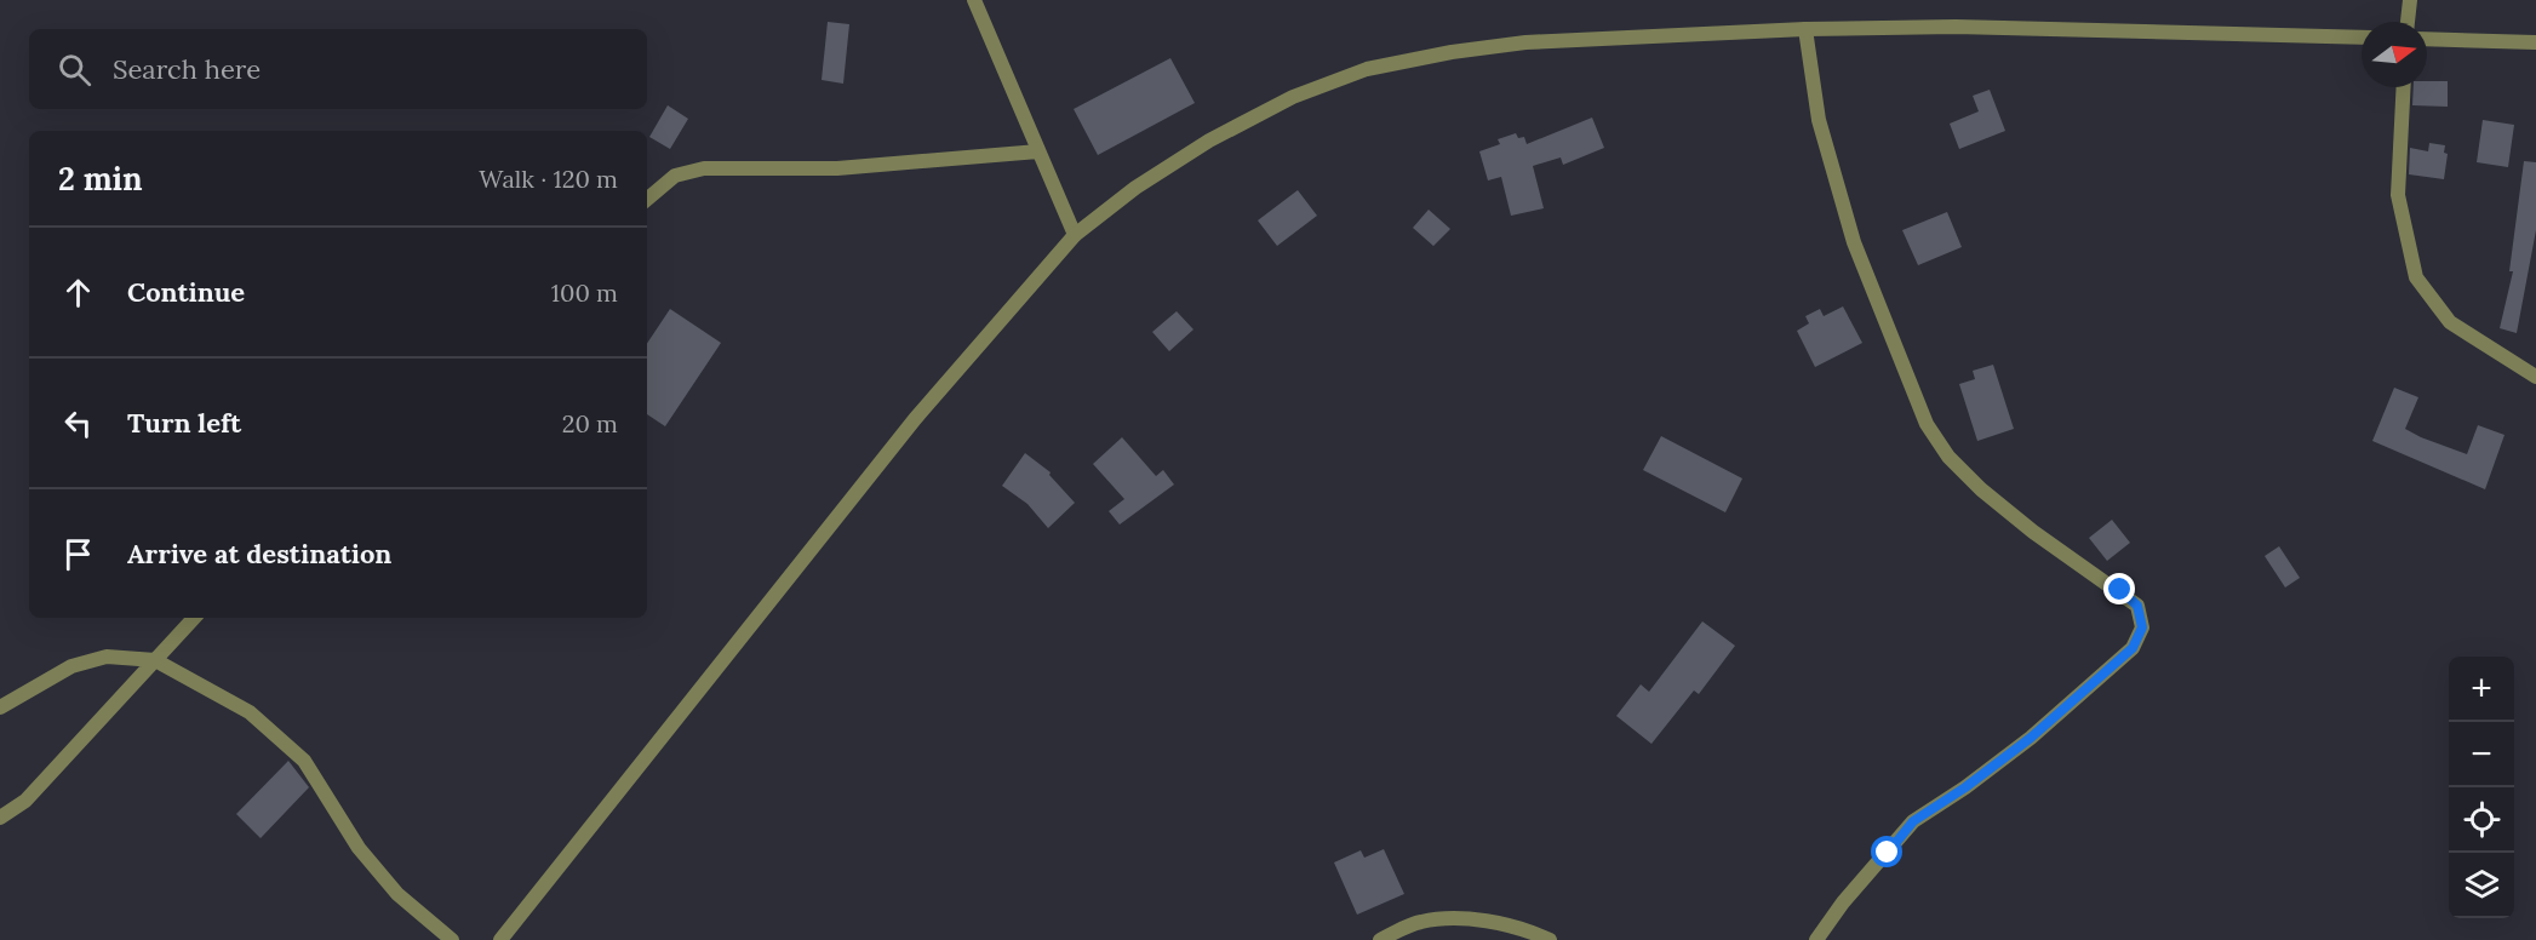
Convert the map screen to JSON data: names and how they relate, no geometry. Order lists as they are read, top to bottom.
{
  "north": "right",
  "page": {
    "search": "Search here",
    "heading": ["2 min", "Walk · 120 m"],
    "list": [
      ["Continue", "100 m"],
      ["Turn left", "20 m"],
      "Arrive at destination"
    ],
    "map_buttons": ["+", "−"]
  }
}
